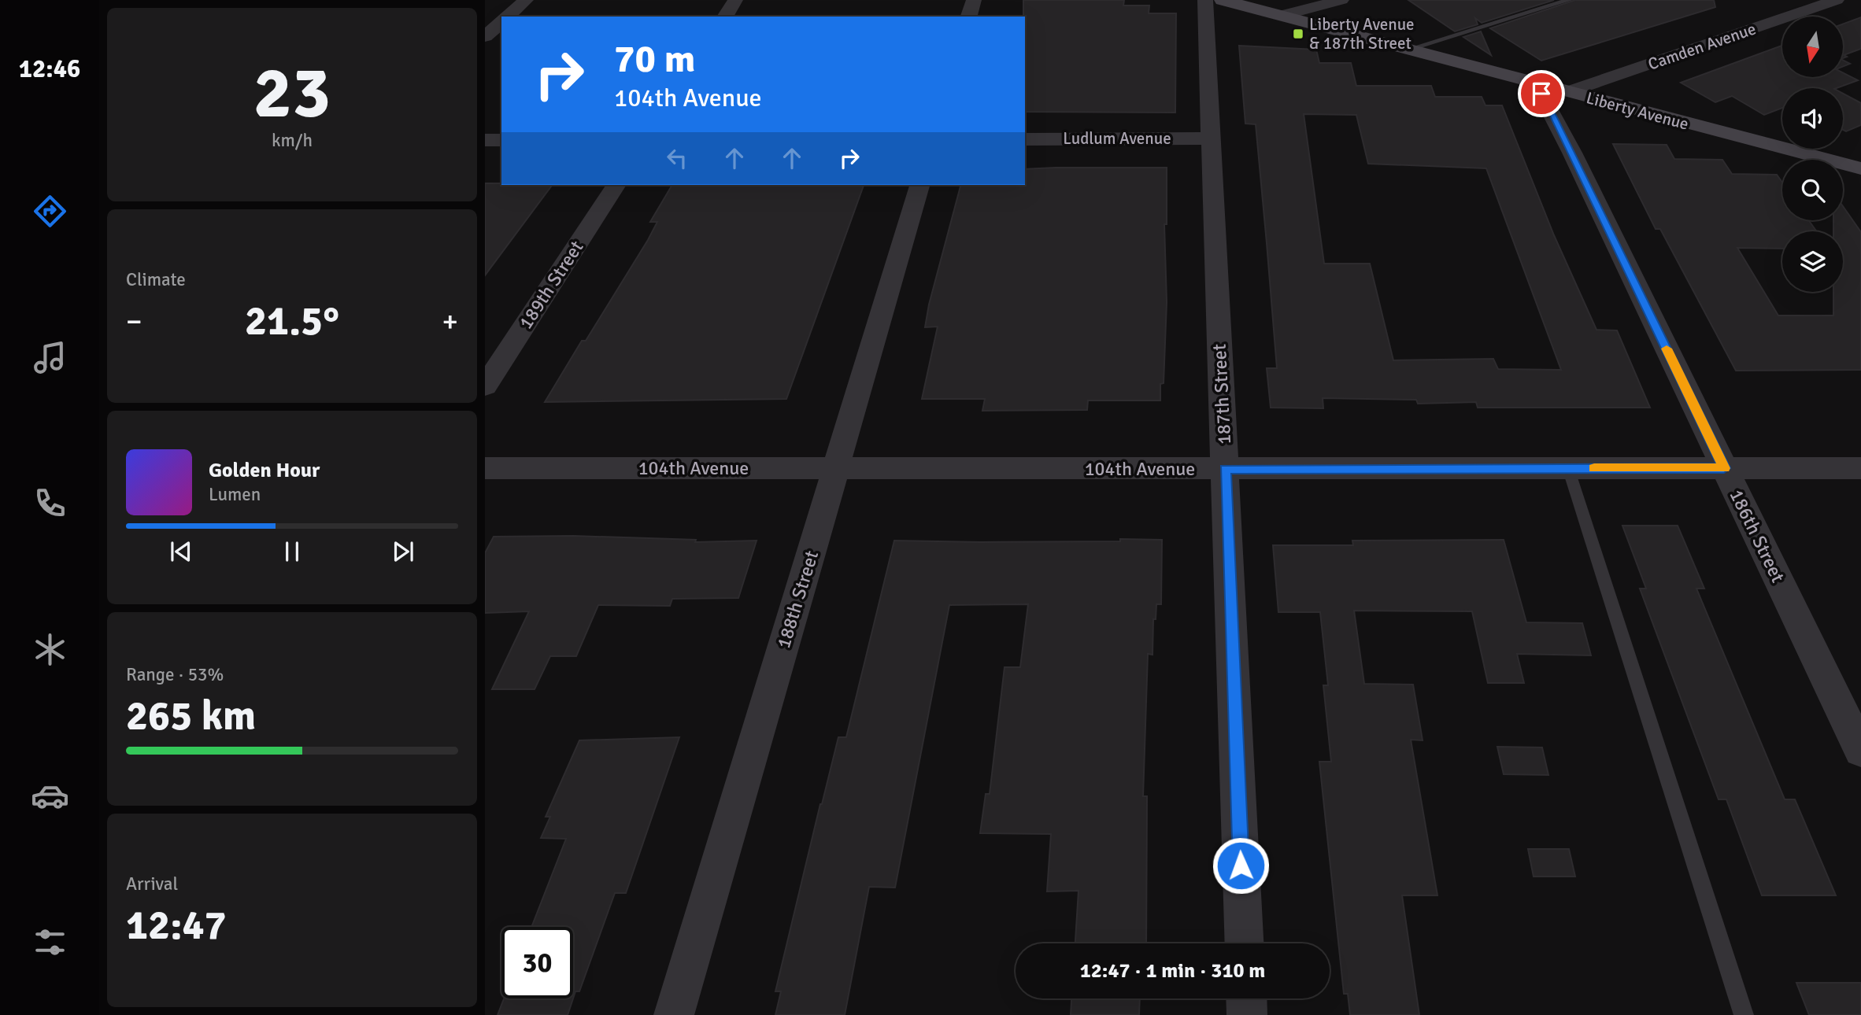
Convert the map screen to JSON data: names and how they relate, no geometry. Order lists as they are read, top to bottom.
{
  "streets": {
    "main road": ["Liberty Avenue"],
    "street": [
      "Camden Avenue",
      "Ludlum Avenue",
      "189th Street",
      "187th Street",
      "104th Avenue",
      "186th Street",
      "188th Street"
    ]
  },
  "crossings": [
    ["Camden Avenue", "Liberty Avenue"],
    ["Liberty Avenue", "186th Street"],
    ["Ludlum Avenue", "187th Street"],
    ["187th Street", "104th Avenue"],
    ["104th Avenue", "186th Street"],
    ["104th Avenue", "188th Street"]
  ],
  "places": {
    "transit": ["Liberty Avenue & 187th Street"]
  },
  "north": "bottom",
  "page": {
    "tabs": "12:46",
    "tile": [
      ["23", "km/h"],
      "Climate",
      ["Range · 53%", "265 km"],
      ["Arrival", "12:47"]
    ],
    "turn": ["70 m", "104th Avenue"],
    "heat": ["−", "21.5°", "+"],
    "song": ["Golden Hour", "Lumen"],
    "limit": "30",
    "trip": "12:47 · 1 min · 310 m"
  }
}
